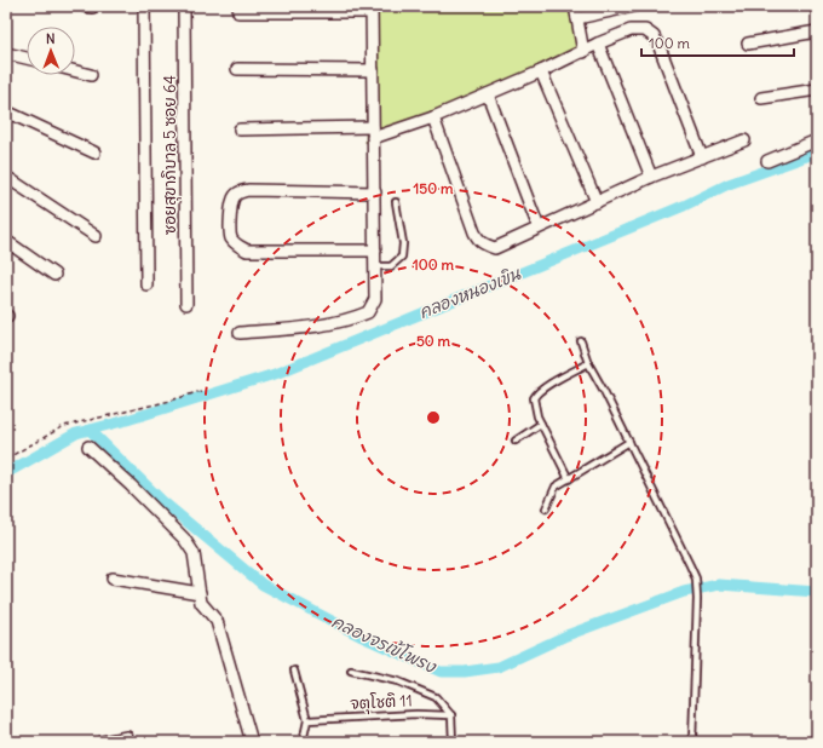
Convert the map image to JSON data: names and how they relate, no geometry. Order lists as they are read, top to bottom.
{
  "streets": {
    "street": ["ซอยสุขาภิบาล 5 ซอย 64"],
    "lane": ["จตุโชติ 11"]
  },
  "water": ["คลองหนองเขิน", "คลองจรเข้โพรง"],
  "scale_bar": "100 m",
  "north": "top",
  "rings": ["150 m", "100 m", "50 m"]
}
